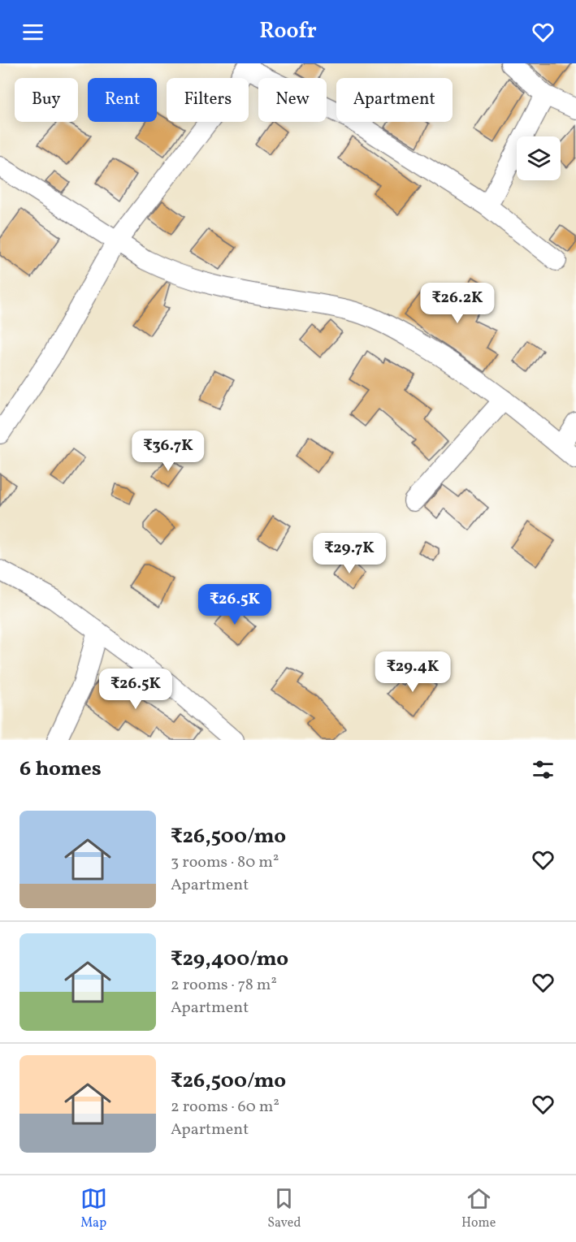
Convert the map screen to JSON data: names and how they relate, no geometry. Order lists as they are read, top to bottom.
{
  "page": {
    "header": "Roofr",
    "chip": [
      "Buy",
      "Rent",
      "Filters",
      "New",
      "Apartment"
    ],
    "price": [
      "₹26.2K",
      "₹36.7K",
      "₹29.7K",
      "₹26.5K",
      "₹29.4K",
      "₹26.5K"
    ],
    "heading": "6 homes",
    "list": [
      {
        "name": "₹26,500/mo",
        "note": "3 rooms · 80 m² · Apartment"
      },
      {
        "name": "₹29,400/mo",
        "note": "2 rooms · 78 m² · Apartment"
      },
      {
        "name": "₹26,500/mo",
        "note": "2 rooms · 60 m² · Apartment"
      }
    ],
    "tabs": ["Map", "Saved", "Home"]
  }
}
